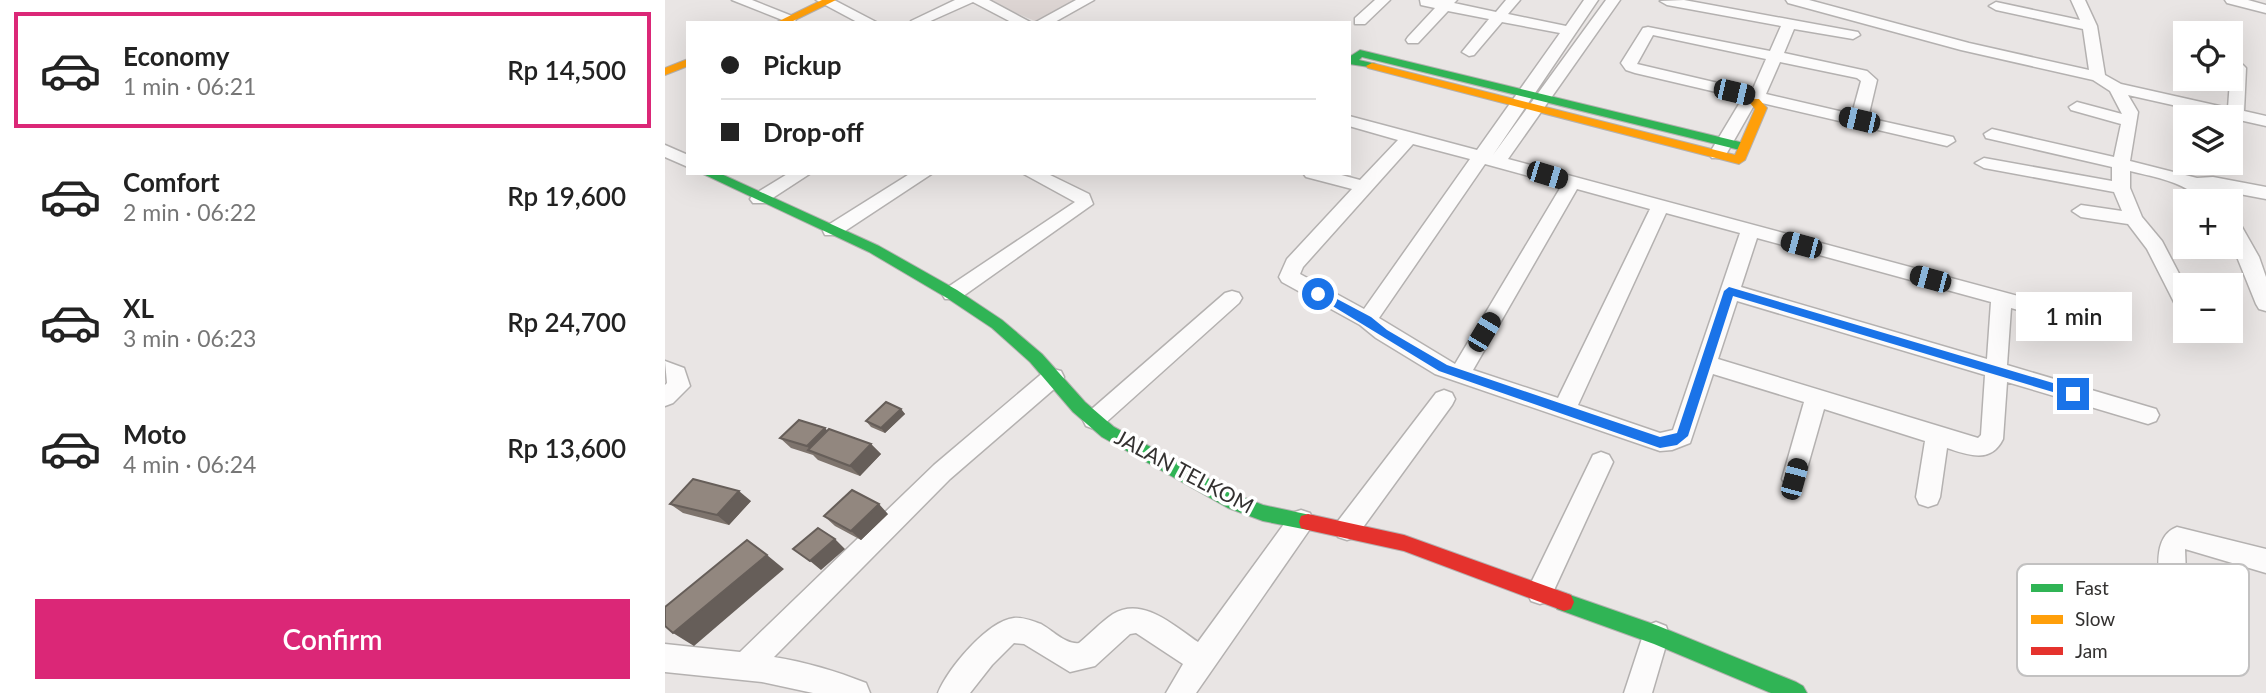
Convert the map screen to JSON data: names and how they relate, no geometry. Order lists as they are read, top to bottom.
{
  "streets": {
    "street": ["JALAN TELKOM"]
  },
  "legend": ["Fast", "Slow", "Jam"],
  "page": {
    "list": [
      {
        "name": "Economy",
        "note": "1 min · 06:21",
        "value": "Rp 14,500"
      },
      {
        "name": "Comfort",
        "note": "2 min · 06:22",
        "value": "Rp 19,600"
      },
      {
        "name": "XL",
        "note": "3 min · 06:23",
        "value": "Rp 24,700"
      },
      {
        "name": "Moto",
        "note": "4 min · 06:24",
        "value": "Rp 13,600"
      }
    ],
    "map_buttons": ["+", "−"],
    "banner": ["Pickup", "Drop-off"],
    "bubble": "1 min",
    "buttons": "Confirm"
  }
}
